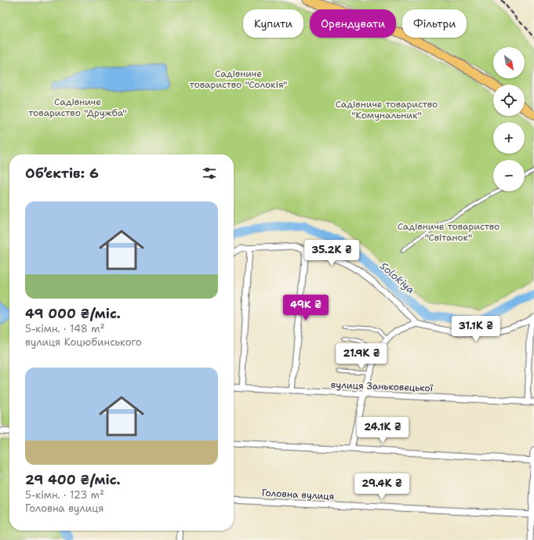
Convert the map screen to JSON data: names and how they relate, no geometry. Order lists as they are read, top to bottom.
{
  "streets": {
    "street": ["вулиця Заньковецької", "Головна вулиця"]
  },
  "water": ["Solokiya"],
  "parks": [
    "Садівниче товариство \"Солокія\"",
    "Садівниче товариство \"Дружба\"",
    "Садівниче товариство \"Комунальник\"",
    "Садівниче товариство \"Світанок\""
  ],
  "north": "bottom right",
  "page": {
    "chip": ["Купити", "Орендувати", "Фільтри"],
    "map_buttons": ["+", "−"],
    "heading": "Об’єктів: 6",
    "list": [
      {
        "name": "49 000 ₴/міс.",
        "note": "5-кімн. · 148 m² · вулиця Коцюбинського"
      },
      {
        "name": "29 400 ₴/міс.",
        "note": "5-кімн. · 123 m² · Головна вулиця"
      }
    ],
    "price": [
      "35.2K ₴",
      "49K ₴",
      "31.1K ₴",
      "21.9K ₴",
      "24.1K ₴",
      "29.4K ₴"
    ]
  }
}
